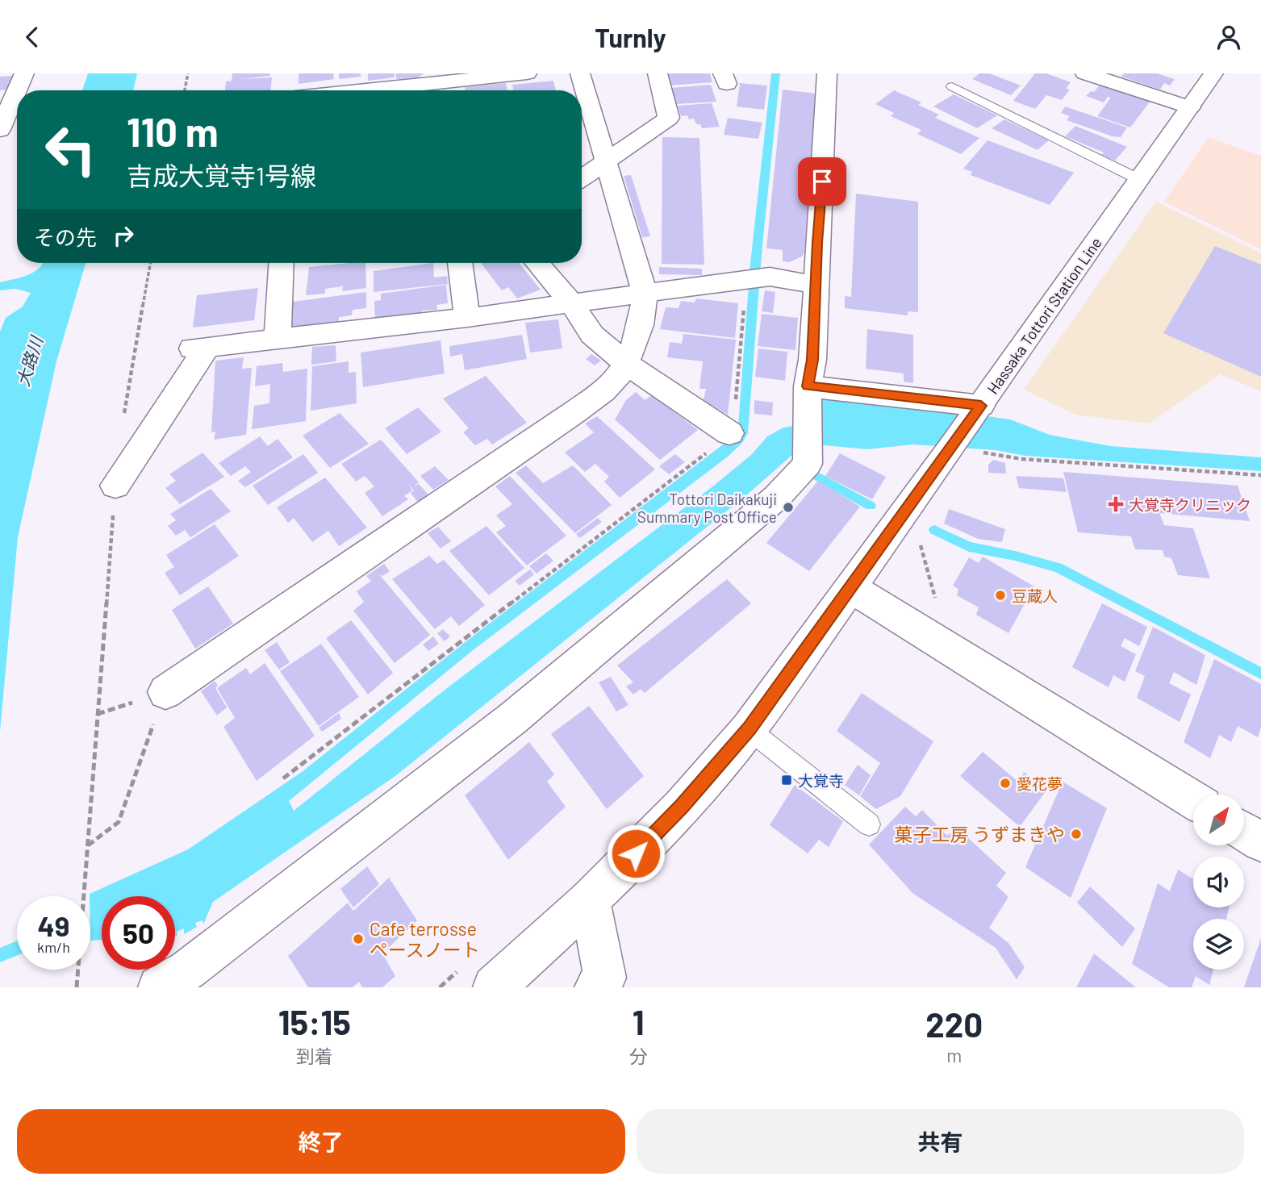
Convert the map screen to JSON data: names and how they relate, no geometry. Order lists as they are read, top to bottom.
{
  "streets": {
    "street": ["Hassaka Tottori Station Line"]
  },
  "water": ["大路川"],
  "places": {
    "health": ["大覚寺クリニック"],
    "other": [
      "Tottori Daikakuji Summary Post Office",
      "豆蔵人",
      "愛花夢",
      "菓子工房 うずまきや",
      "Cafe terrosse ペースノート"
    ],
    "transit": ["大覚寺"]
  },
  "north": "top right",
  "page": {
    "header": "Turnly",
    "turn": ["110 m", "吉成大覚寺1号線"],
    "then": "その先",
    "speed": "49 km/h",
    "limit": "50",
    "eta": [
      "15:15",
      "到着",
      "1",
      "分",
      "220",
      "m"
    ],
    "buttons": ["終了", "共有"]
  }
}
